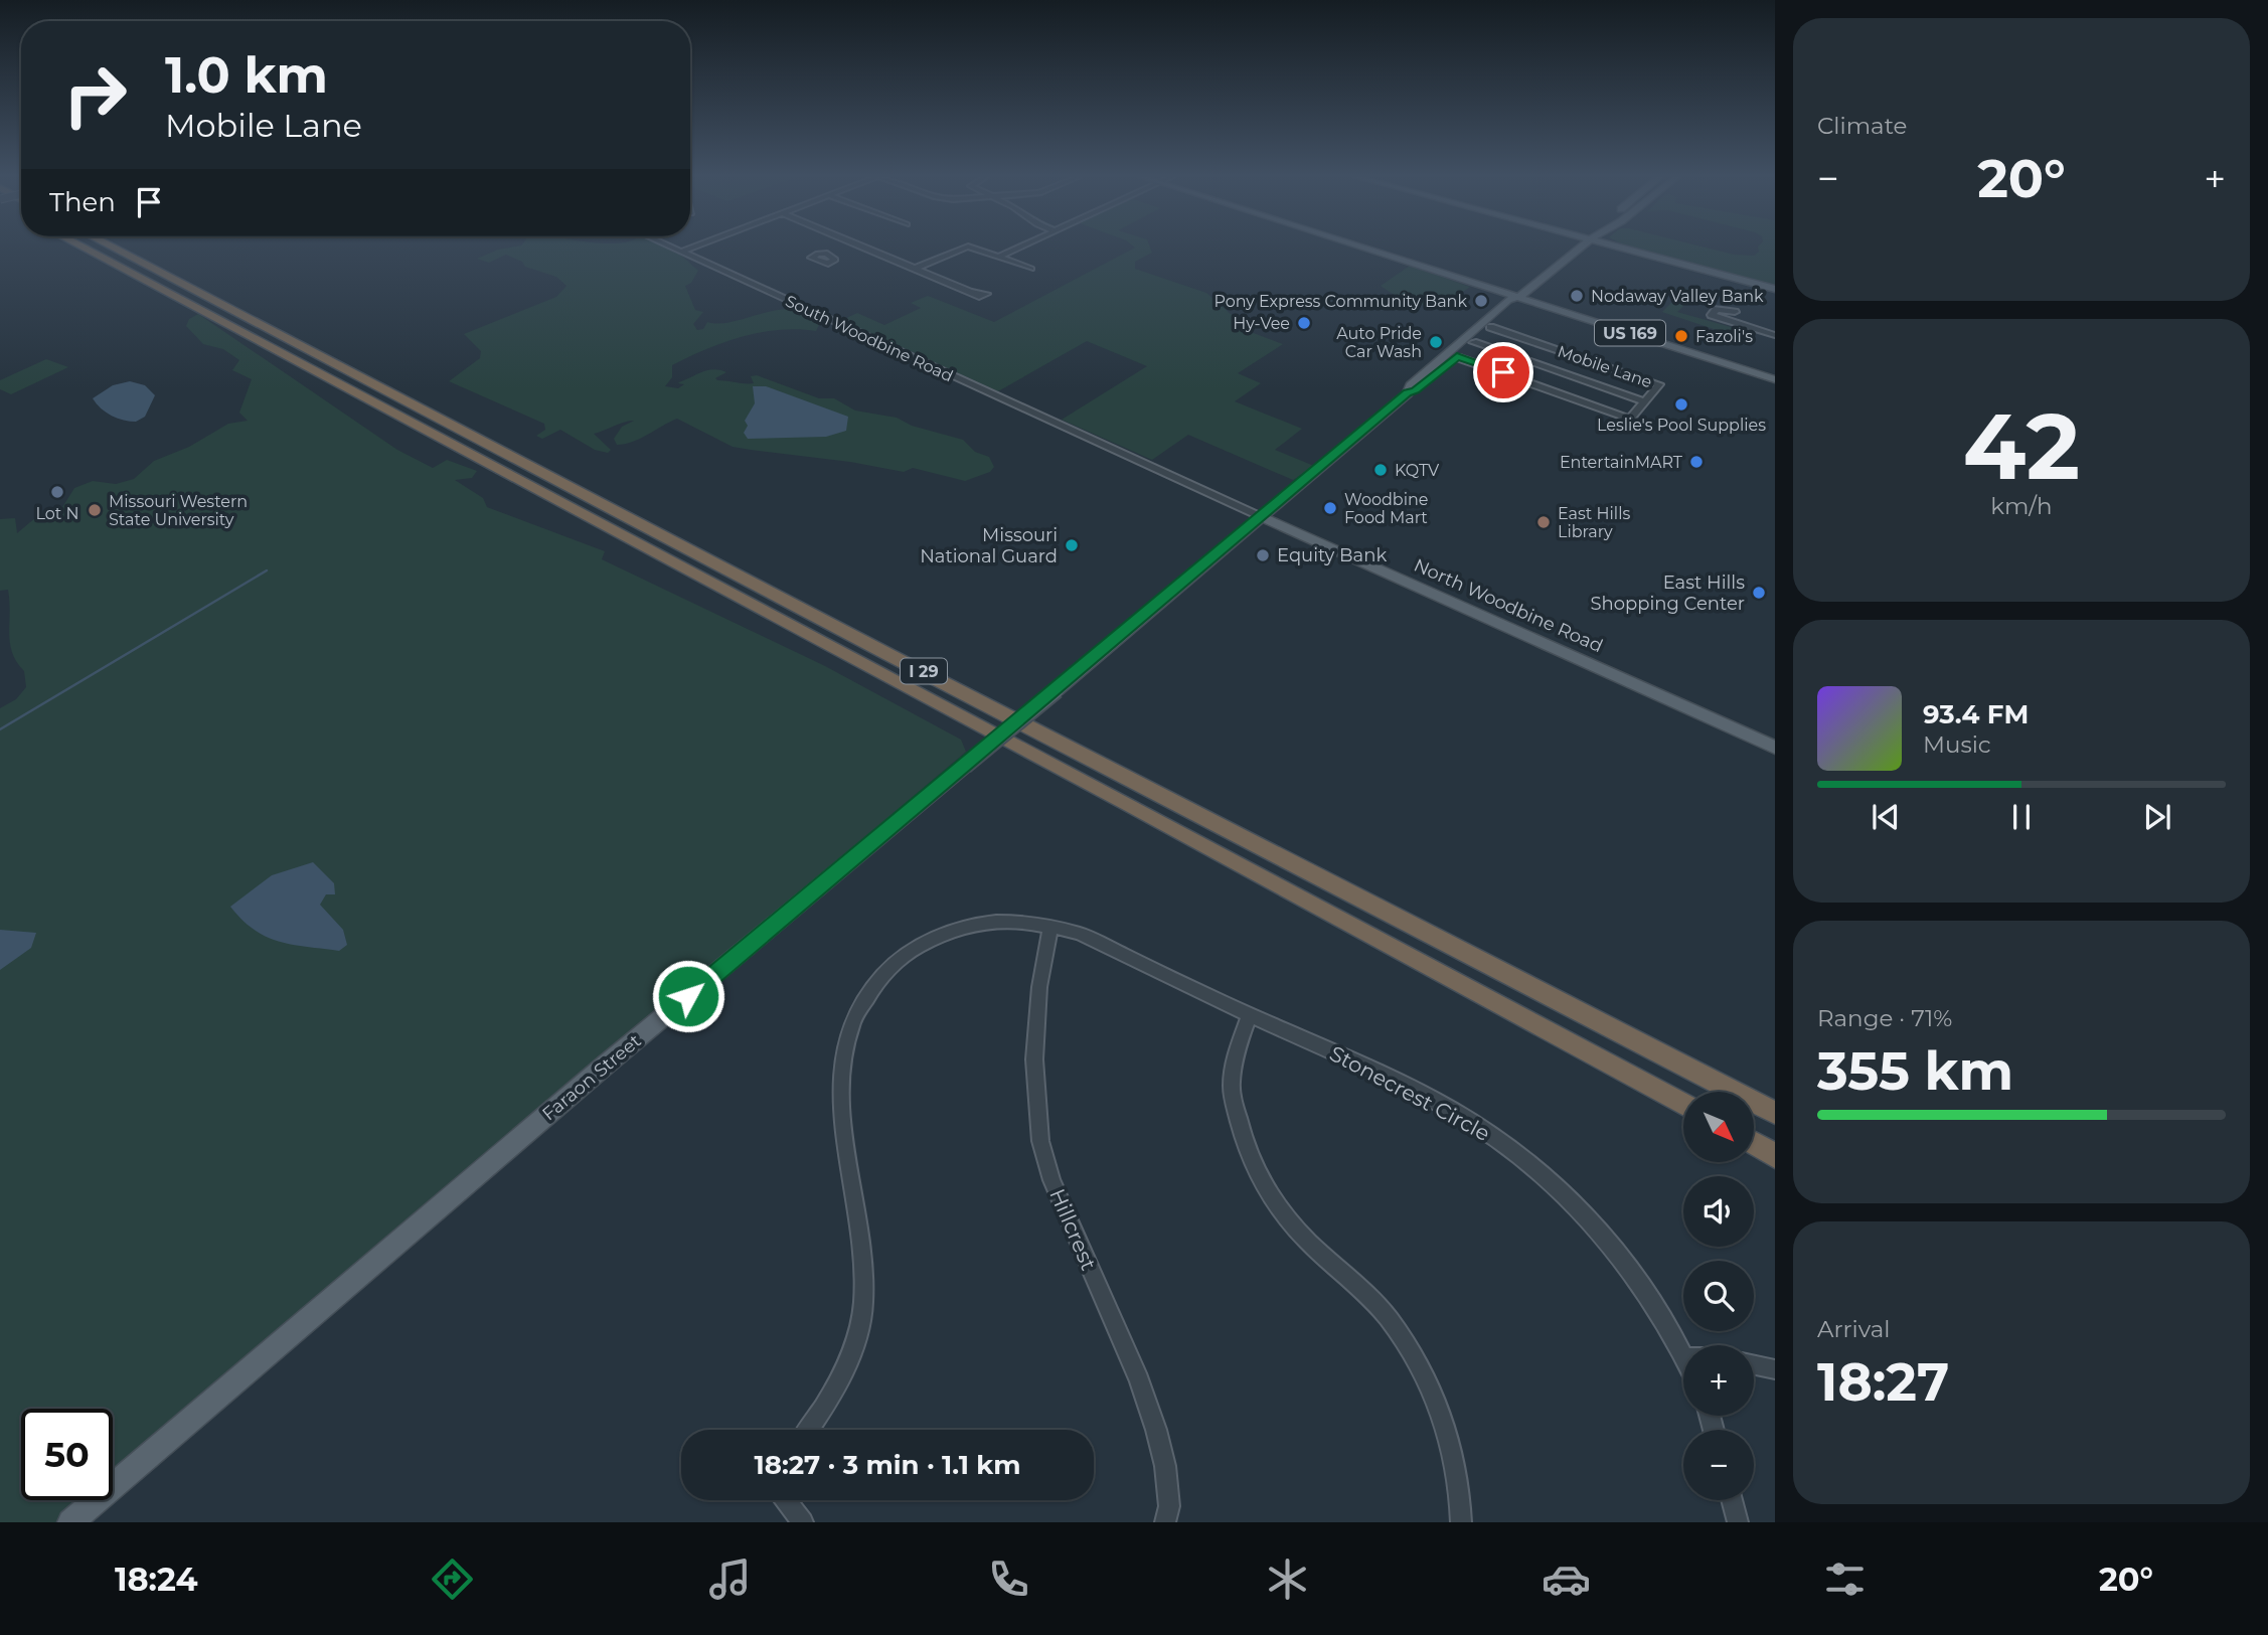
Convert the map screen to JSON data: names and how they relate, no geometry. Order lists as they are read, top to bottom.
{
  "streets": {
    "highway": ["I 29"],
    "main road": ["US 169", "North Woodbine Road", "Faraon Street"],
    "street": [
      "South Woodbine Road",
      "Mobile Lane",
      "Stonecrest Circle",
      "Hillcrest"
    ]
  },
  "crossings": [
    ["US 169", "Faraon Street"],
    ["South Woodbine Road", "North Woodbine Road"],
    ["Mobile Lane", "Faraon Street"],
    ["North Woodbine Road", "Faraon Street"],
    ["Stonecrest Circle", "Hillcrest"]
  ],
  "places": [
    "Nodaway Valley Bank",
    "Pony Express Community Bank",
    "Hy-Vee",
    "Fazoli's",
    "Auto Pride Car Wash",
    "Leslie's Pool Supplies",
    "EntertainMART",
    "KQTV",
    "Lot N",
    "Woodbine Food Mart",
    "Missouri Western State University",
    "East Hills Library",
    "Missouri National Guard",
    "Equity Bank",
    "East Hills Shopping Center"
  ],
  "north": "bottom right",
  "page": {
    "tile": [
      "Climate",
      ["42", "km/h"],
      ["Range · 71%", "355 km"],
      ["Arrival", "18:27"]
    ],
    "turn": ["1.0 km", "Mobile Lane"],
    "heat": ["−", "20°", "+"],
    "then": "Then",
    "song": ["93.4 FM", "Music"],
    "map_buttons": ["+", "−"],
    "limit": "50",
    "trip": "18:27 · 3 min · 1.1 km",
    "tabs": ["18:24", "20°"]
  }
}
